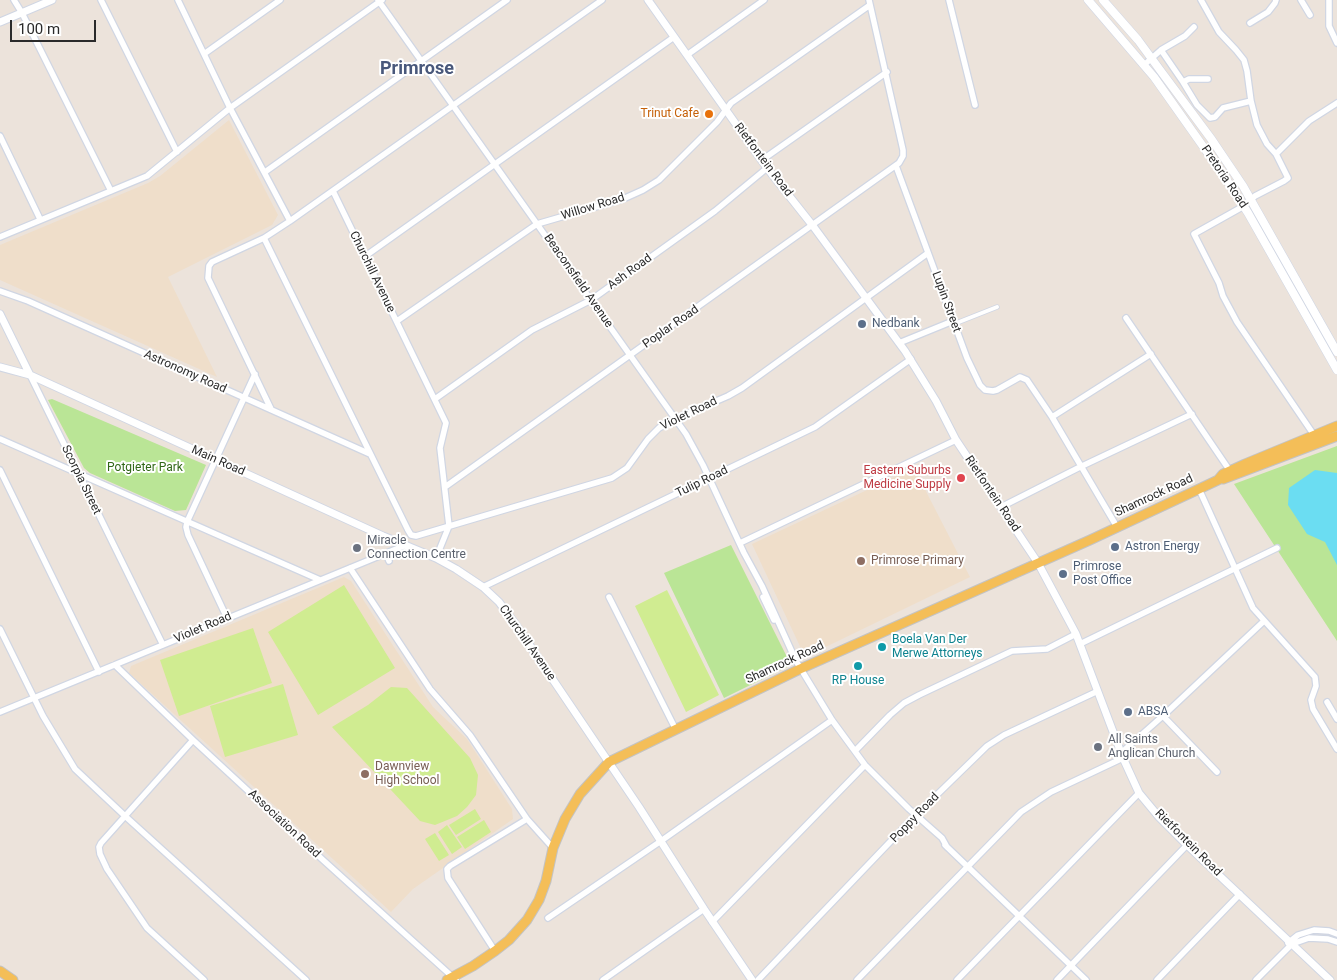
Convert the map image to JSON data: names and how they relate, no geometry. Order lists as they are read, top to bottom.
{
  "streets": {
    "main road": ["Pretoria Road", "Shamrock Road"],
    "street": [
      "Rietfontein Road",
      "Willow Road",
      "Churchill Avenue",
      "Ash Road",
      "Beaconsfield Avenue",
      "Lupin Street",
      "Poplar Road",
      "Astronomy Road",
      "Violet Road",
      "Main Road",
      "Scorpia Street",
      "Tulip Road",
      "Poppy Road",
      "Association Road"
    ]
  },
  "crossings": [
    ["Rietfontein Road", "Willow Road"],
    ["Rietfontein Road", "Ash Road"],
    ["Rietfontein Road", "Poplar Road"],
    ["Rietfontein Road", "Violet Road"],
    ["Rietfontein Road", "Tulip Road"],
    ["Rietfontein Road", "Shamrock Road"],
    ["Rietfontein Road", "Poppy Road"],
    ["Willow Road", "Churchill Avenue"],
    ["Willow Road", "Beaconsfield Avenue"],
    ["Churchill Avenue", "Ash Road"],
    ["Churchill Avenue", "Poplar Road"],
    ["Churchill Avenue", "Violet Road"],
    ["Churchill Avenue", "Main Road"],
    ["Churchill Avenue", "Tulip Road"],
    ["Churchill Avenue", "Shamrock Road"],
    ["Ash Road", "Beaconsfield Avenue"],
    ["Beaconsfield Avenue", "Poplar Road"],
    ["Beaconsfield Avenue", "Violet Road"],
    ["Beaconsfield Avenue", "Tulip Road"],
    ["Beaconsfield Avenue", "Shamrock Road"],
    ["Beaconsfield Avenue", "Poppy Road"],
    ["Lupin Street", "Poplar Road"],
    ["Lupin Street", "Violet Road"],
    ["Lupin Street", "Shamrock Road"],
    ["Astronomy Road", "Violet Road"],
    ["Violet Road", "Main Road"],
    ["Violet Road", "Scorpia Street"],
    ["Violet Road", "Association Road"],
    ["Main Road", "Scorpia Street"],
    ["Shamrock Road", "Association Road"]
  ],
  "districts": ["Primrose"],
  "parks": ["Potgieter Park"],
  "places": [
    "Trinut Cafe",
    "Nedbank",
    "Eastern Suburbs Medicine Supply",
    "Astron Energy",
    "Miracle Connection Centre",
    "Primrose Primary",
    "Primrose Post Office",
    "Boela Van Der Merwe Attorneys",
    "RP House",
    "ABSA",
    "All Saints Anglican Church",
    "Dawnview High School"
  ],
  "scale_bar": "100 m"
}
